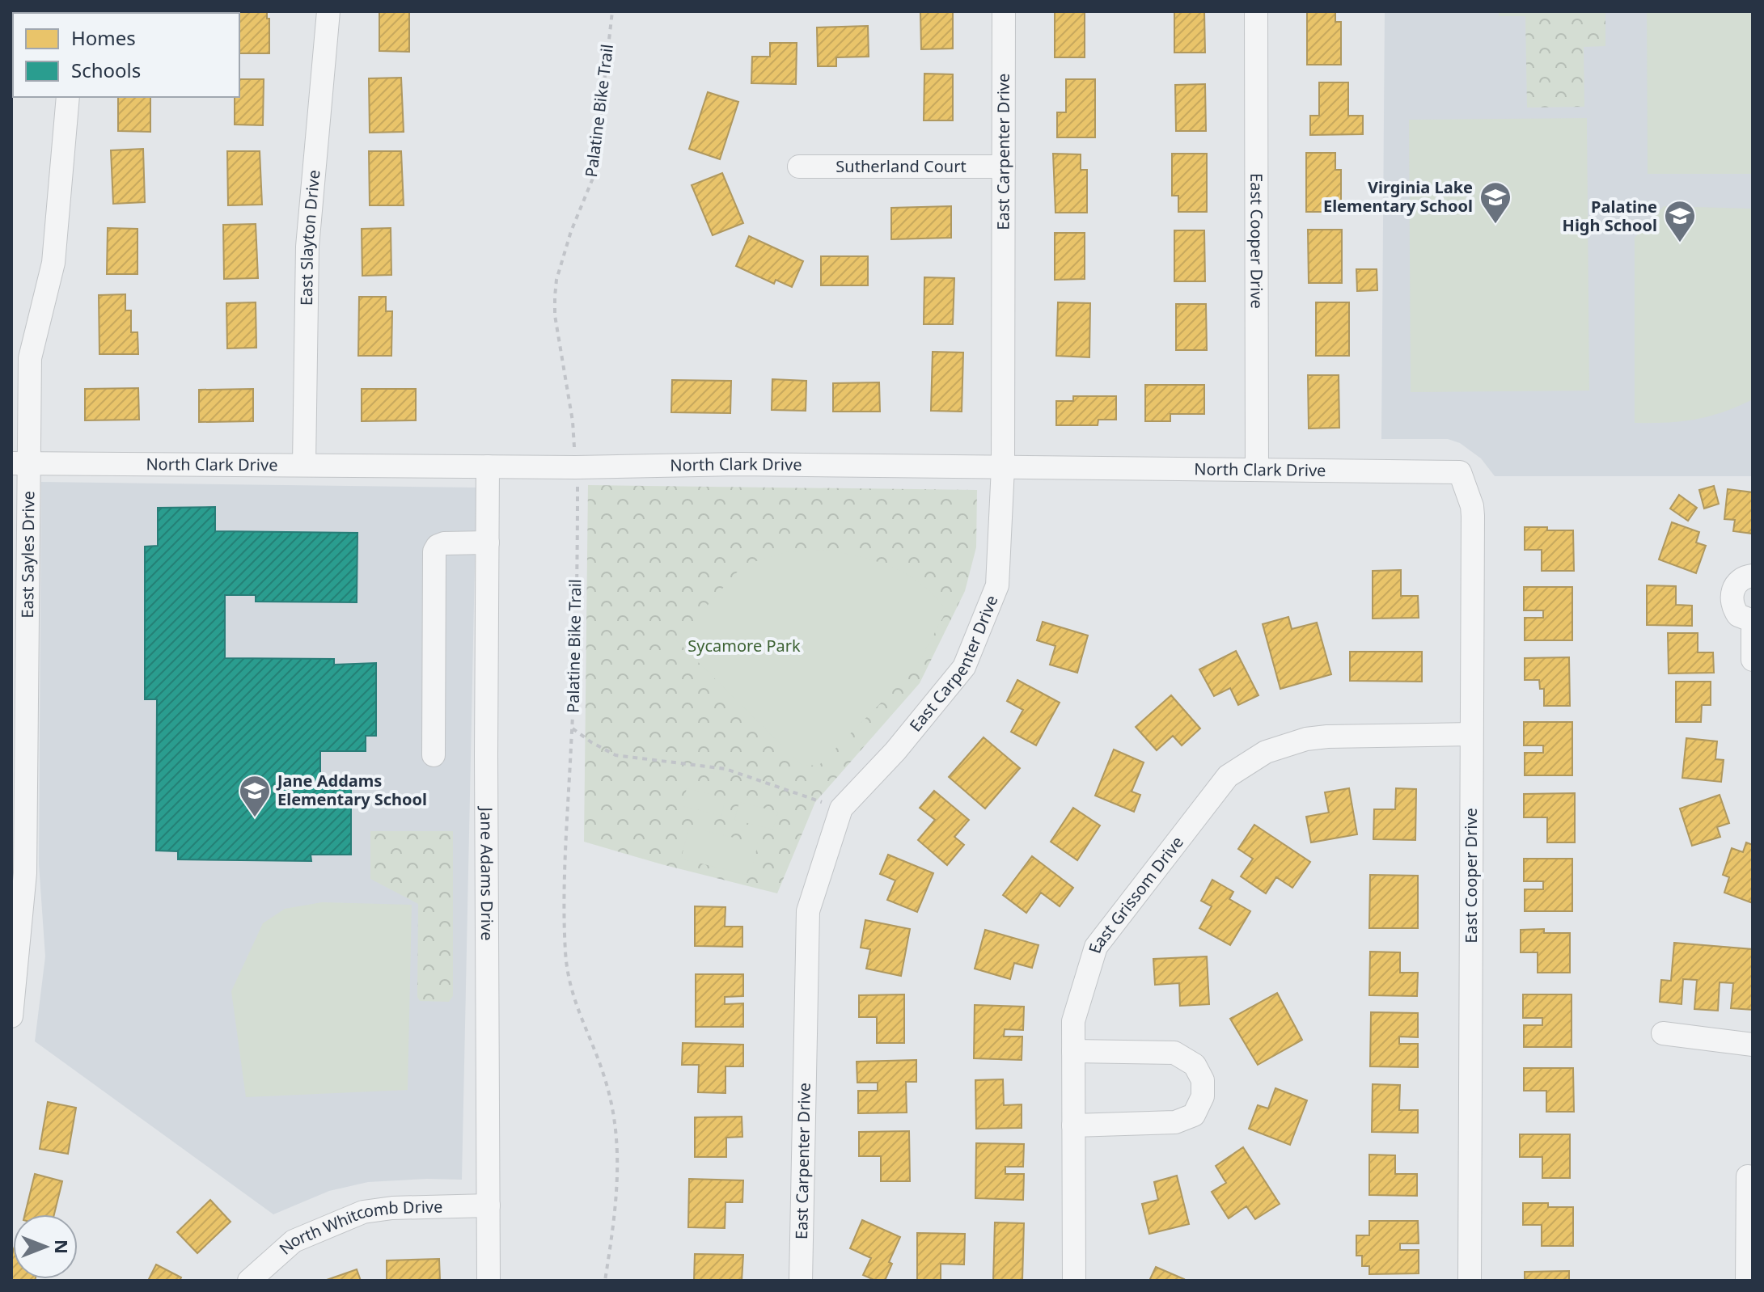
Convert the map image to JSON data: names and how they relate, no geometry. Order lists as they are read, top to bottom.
{
  "streets": {
    "street": [
      "East Carpenter Drive",
      "Sutherland Court",
      "East Slayton Drive",
      "East Cooper Drive",
      "North Clark Drive",
      "East Sayles Drive",
      "Jane Adams Drive",
      "East Grissom Drive",
      "North Whitcomb Drive"
    ],
    "path": ["Palatine Bike Trail"]
  },
  "crossings": [
    ["Palatine Bike Trail", "North Clark Drive"],
    ["East Carpenter Drive", "Sutherland Court"],
    ["East Carpenter Drive", "North Clark Drive"],
    ["East Slayton Drive", "North Clark Drive"],
    ["East Cooper Drive", "North Clark Drive"],
    ["East Cooper Drive", "East Grissom Drive"],
    ["North Clark Drive", "East Sayles Drive"],
    ["North Clark Drive", "Jane Adams Drive"],
    ["Jane Adams Drive", "North Whitcomb Drive"]
  ],
  "parks": ["Sycamore Park"],
  "places": {
    "school or university": ["Virginia Lake Elementary School", "Palatine High School", "Jane Addams Elementary School"]
  },
  "legend": ["Homes", "Schools"],
  "north": "right"
}
